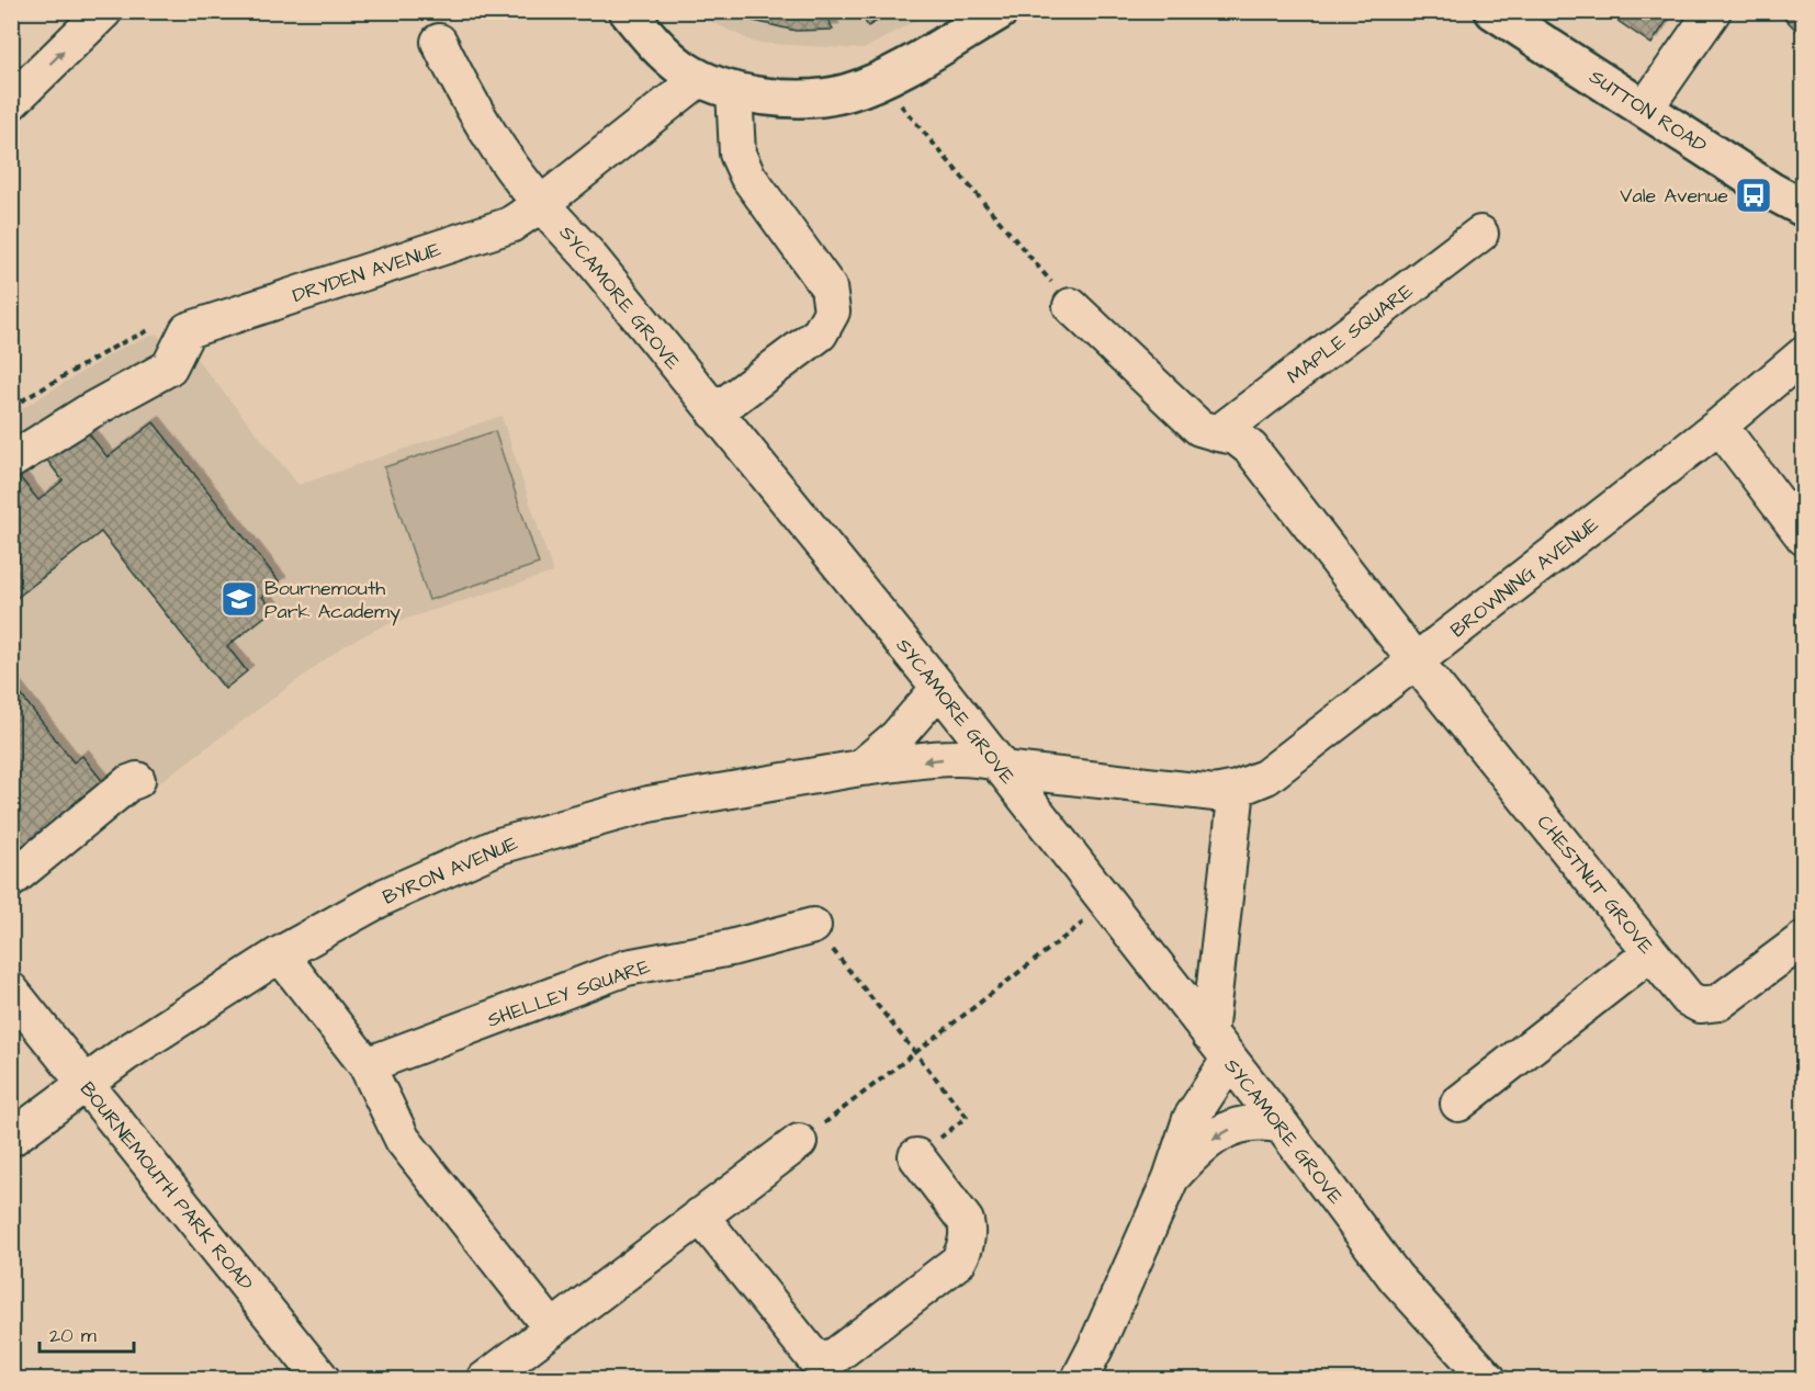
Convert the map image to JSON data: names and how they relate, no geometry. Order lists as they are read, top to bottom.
{
  "streets": {
    "main road": ["SUTTON ROAD"],
    "street": [
      "DRYDEN AVENUE",
      "SYCAMORE GROVE",
      "MAPLE SQUARE",
      "BROWNING AVENUE",
      "BYRON AVENUE",
      "CHESTNUT GROVE",
      "SHELLEY SQUARE",
      "BOURNEMOUTH PARK ROAD"
    ]
  },
  "crossings": [
    ["DRYDEN AVENUE", "SYCAMORE GROVE"],
    ["SYCAMORE GROVE", "BROWNING AVENUE"],
    ["SYCAMORE GROVE", "BYRON AVENUE"],
    ["BROWNING AVENUE", "BYRON AVENUE"],
    ["BROWNING AVENUE", "CHESTNUT GROVE"],
    ["BYRON AVENUE", "BOURNEMOUTH PARK ROAD"]
  ],
  "places": {
    "bus stop": ["Vale Avenue"],
    "school or university": ["Bournemouth Park Academy"]
  },
  "scale_bar": "20 m"
}
